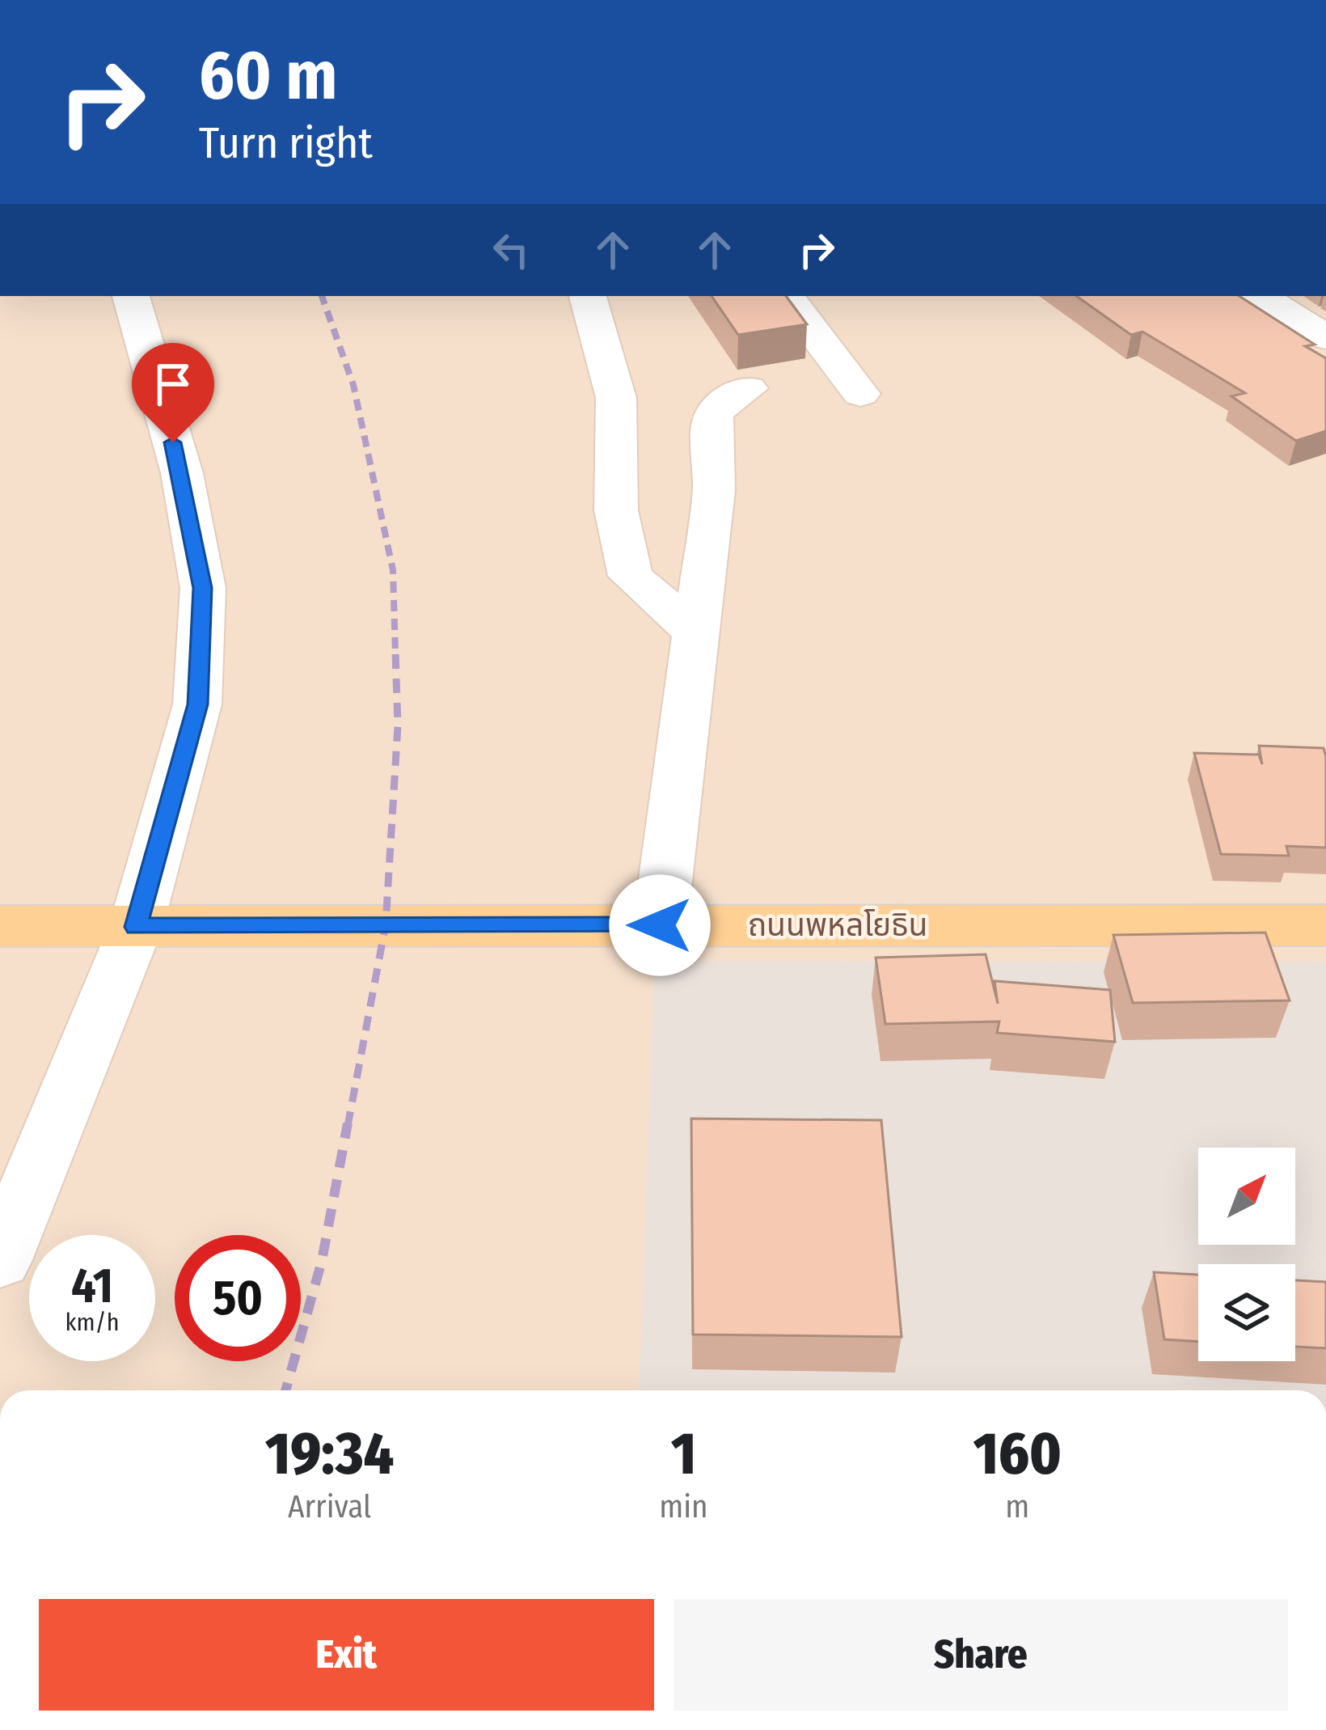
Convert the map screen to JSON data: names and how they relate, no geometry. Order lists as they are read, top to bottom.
{
  "streets": {
    "main road": ["ถนนพหลโยธิน"]
  },
  "north": "top right",
  "page": {
    "turn": ["60 m", "Turn right"],
    "speed": "41 km/h",
    "limit": "50",
    "eta": [
      "19:34",
      "Arrival",
      "1",
      "min",
      "160",
      "m"
    ],
    "buttons": ["Exit", "Share"]
  }
}
